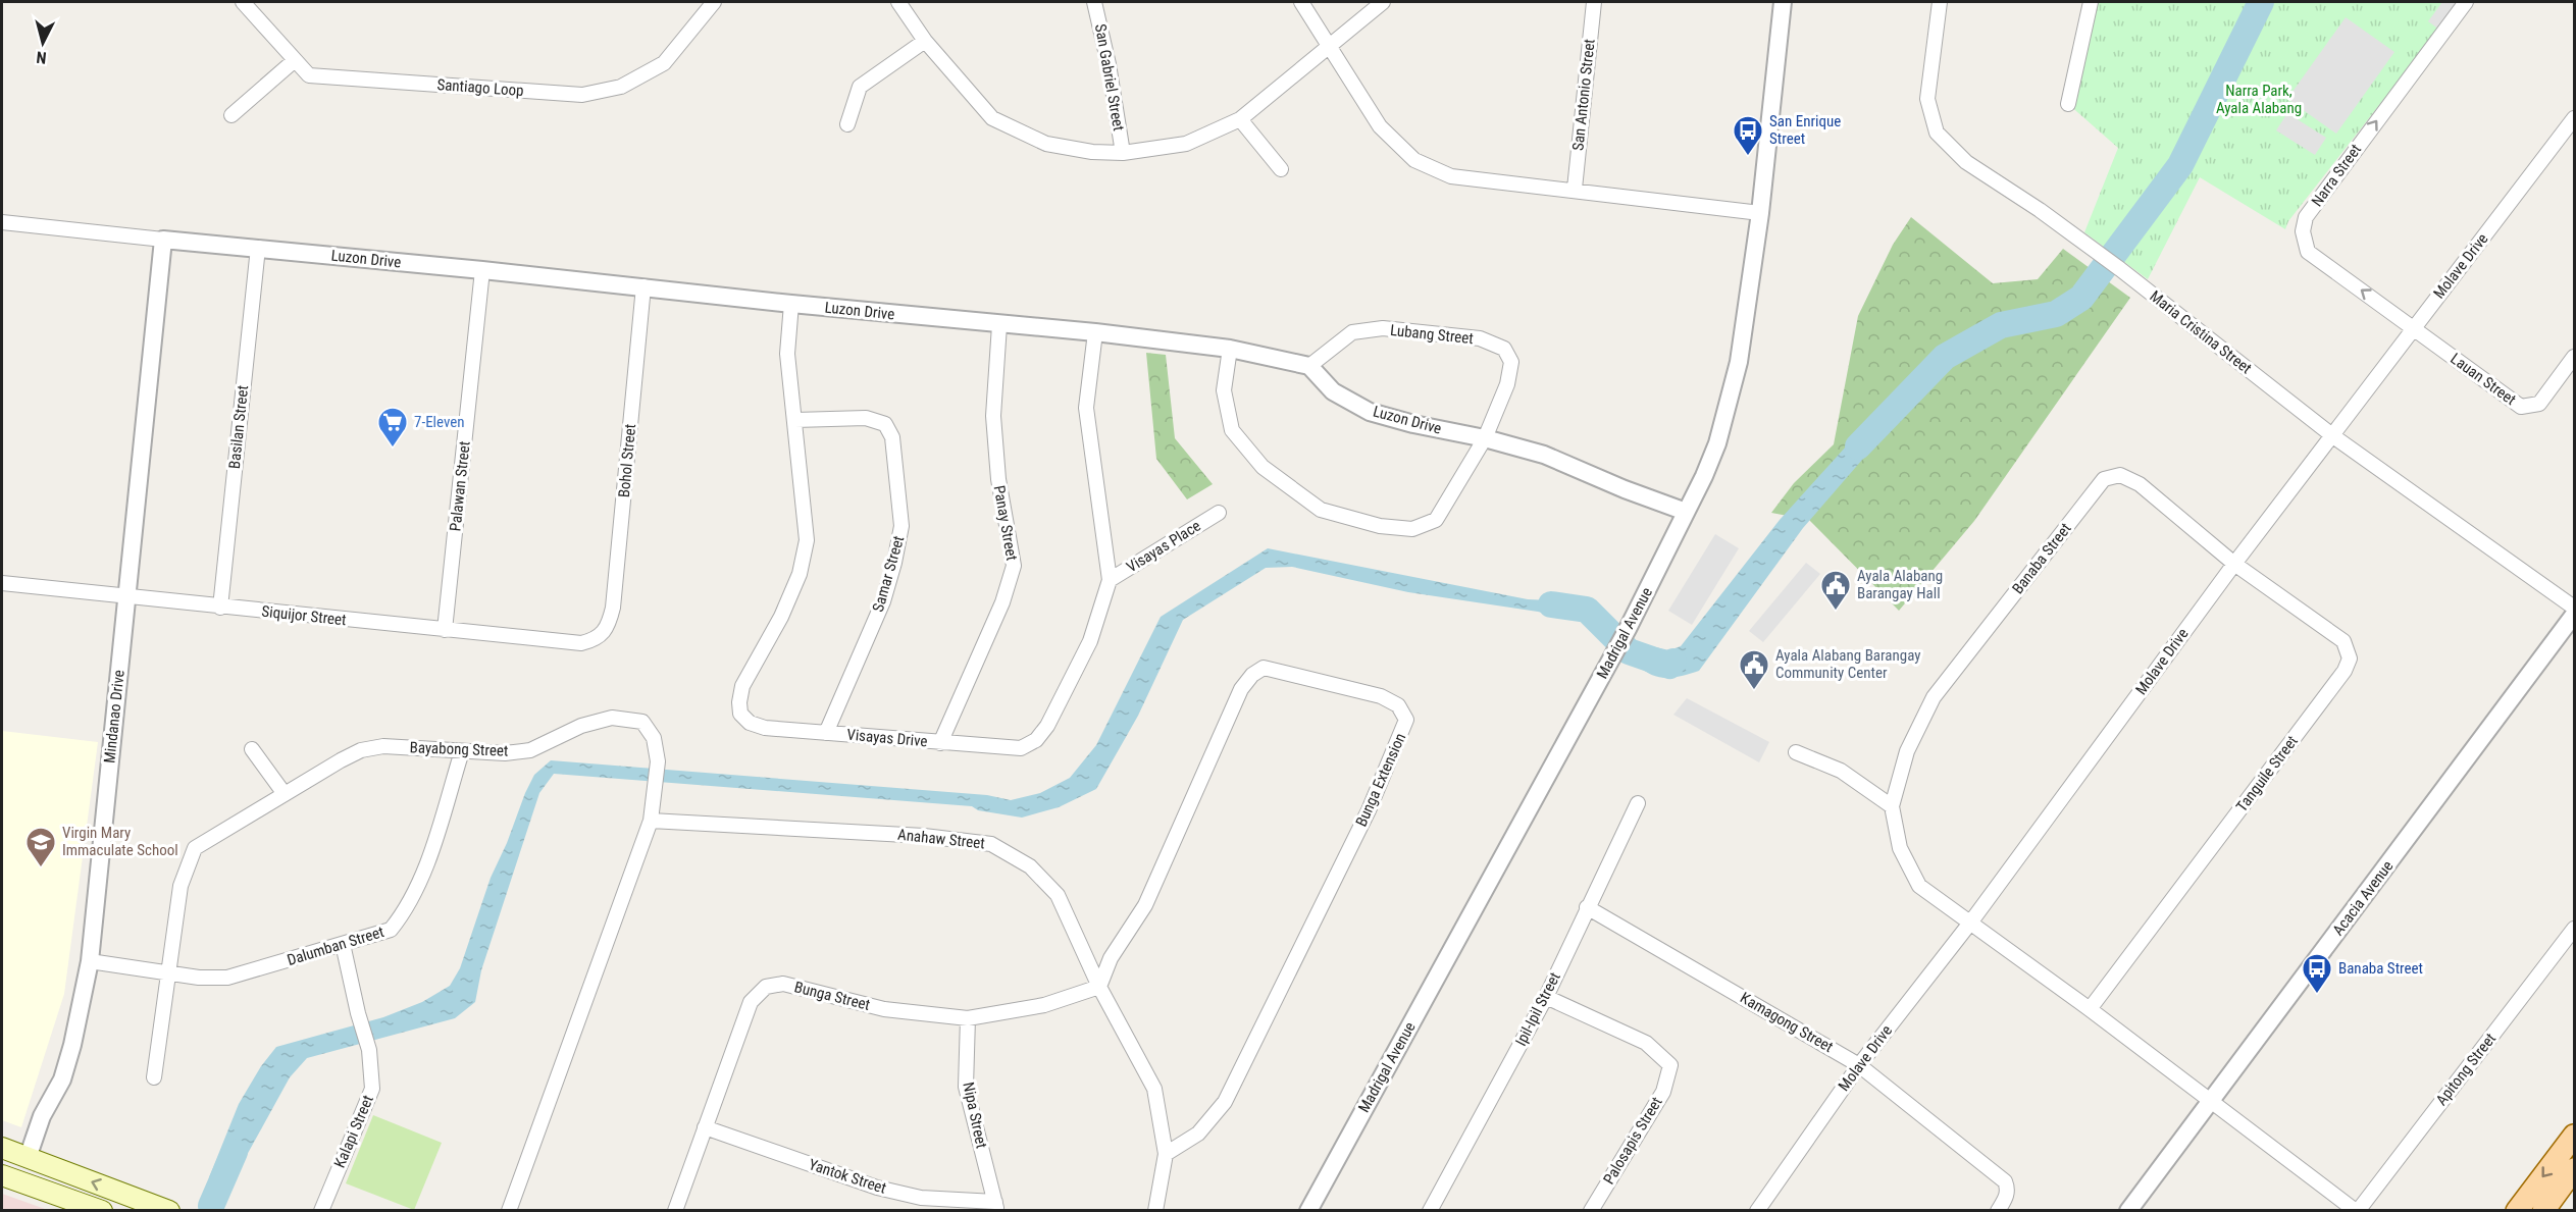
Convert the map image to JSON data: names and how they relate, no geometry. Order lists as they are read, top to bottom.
{
  "streets": {
    "street": [
      "San Gabriel Street",
      "Santiago Loop",
      "San Antonio Street",
      "Narra Street",
      "Luzon Drive",
      "Molave Drive",
      "Maria Cristina Street",
      "Lubang Street",
      "Lauan Street",
      "Basilan Street",
      "Bohol Street",
      "Palawan Street",
      "Panay Street",
      "Visayas Place",
      "Banaba Street",
      "Samar Street",
      "Siquijor Street",
      "Madrigal Avenue",
      "Mindanao Drive",
      "Visayas Drive",
      "Bayabong Street",
      "Tanguile Street",
      "Bunga Extension",
      "Anahaw Street",
      "Acacia Avenue",
      "Dalumban Street",
      "Bunga Street",
      "Ipil-Ipil Street",
      "Kamagong Street",
      "Apitong Street",
      "Nipa Street",
      "Kalapi Street",
      "Palosapis Street",
      "Yantok Street"
    ]
  },
  "crossings": [
    ["Narra Street", "Molave Drive"],
    ["Narra Street", "Lauan Street"],
    ["Luzon Drive", "Lubang Street"],
    ["Luzon Drive", "Basilan Street"],
    ["Luzon Drive", "Bohol Street"],
    ["Luzon Drive", "Palawan Street"],
    ["Luzon Drive", "Panay Street"],
    ["Luzon Drive", "Madrigal Avenue"],
    ["Luzon Drive", "Mindanao Drive"],
    ["Luzon Drive", "Visayas Drive"],
    ["Molave Drive", "Maria Cristina Street"],
    ["Molave Drive", "Lauan Street"],
    ["Molave Drive", "Banaba Street"],
    ["Molave Drive", "Tanguile Street"],
    ["Molave Drive", "Kamagong Street"],
    ["Basilan Street", "Siquijor Street"],
    ["Bohol Street", "Siquijor Street"],
    ["Palawan Street", "Siquijor Street"],
    ["Panay Street", "Visayas Drive"],
    ["Visayas Place", "Visayas Drive"],
    ["Banaba Street", "Tanguile Street"],
    ["Banaba Street", "Acacia Avenue"],
    ["Banaba Street", "Apitong Street"],
    ["Samar Street", "Visayas Drive"],
    ["Siquijor Street", "Mindanao Drive"],
    ["Mindanao Drive", "Dalumban Street"],
    ["Bayabong Street", "Anahaw Street"],
    ["Bayabong Street", "Dalumban Street"],
    ["Bunga Extension", "Anahaw Street"],
    ["Bunga Extension", "Bunga Street"],
    ["Anahaw Street", "Bunga Street"],
    ["Dalumban Street", "Kalapi Street"],
    ["Bunga Street", "Nipa Street"],
    ["Bunga Street", "Yantok Street"],
    ["Ipil-Ipil Street", "Kamagong Street"],
    ["Ipil-Ipil Street", "Palosapis Street"],
    ["Nipa Street", "Yantok Street"]
  ],
  "parks": ["Narra Park, Ayala Alabang"],
  "places": {
    "bus stop": ["San Enrique Street", "Banaba Street"],
    "supermarket": ["7-Eleven"],
    "public building": ["Ayala Alabang Barangay Hall", "Ayala Alabang Barangay Community Center"],
    "school or university": ["Virgin Mary Immaculate School"]
  },
  "north": "bottom"
}
